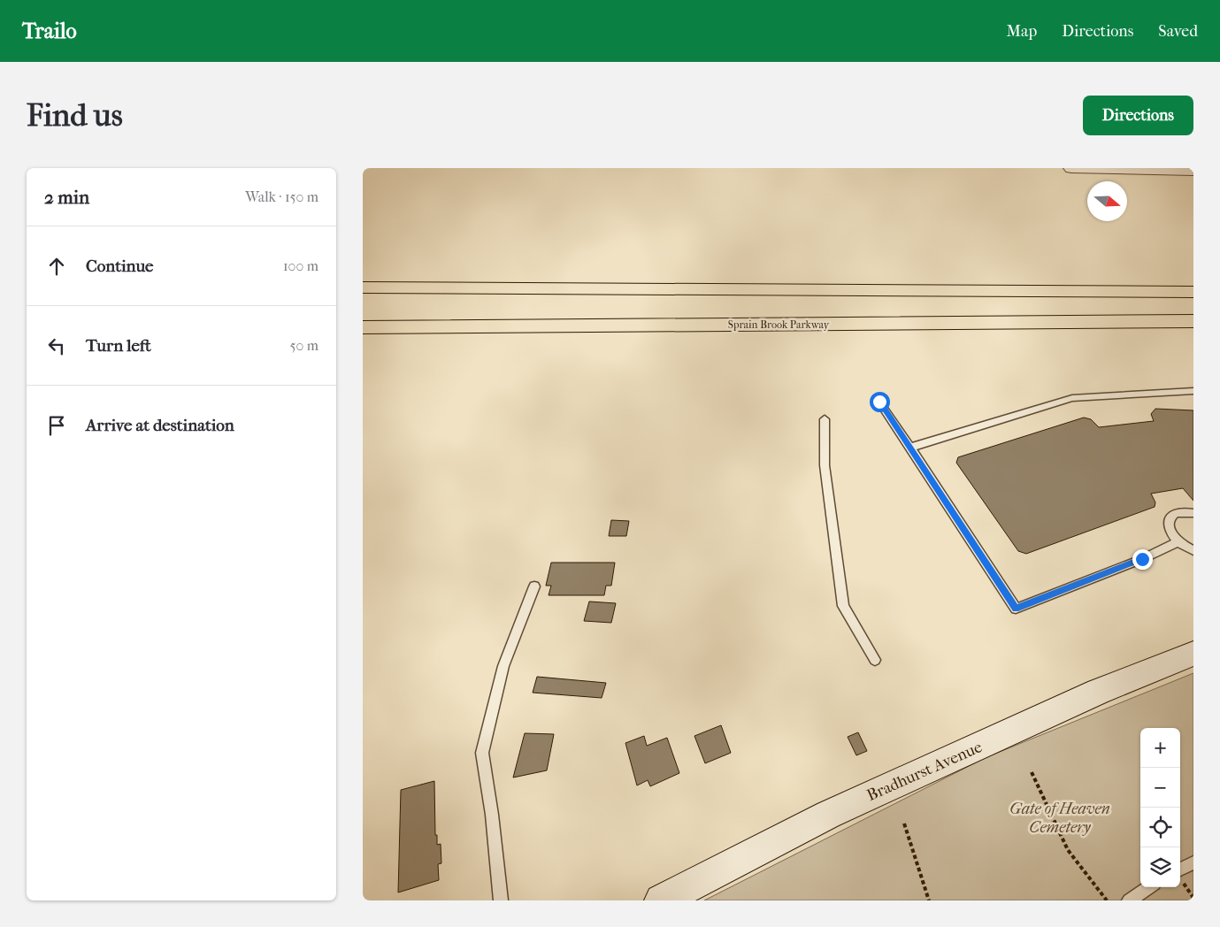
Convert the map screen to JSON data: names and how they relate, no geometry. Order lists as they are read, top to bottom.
{
  "streets": {
    "highway": ["Sprain Brook Parkway"],
    "main road": ["Bradhurst Avenue"]
  },
  "parks": ["Gate of Heaven Cemetery"],
  "north": "right",
  "page": {
    "header": "Trailo",
    "nav": ["Map", "Directions", "Saved"],
    "buttons": "Directions",
    "title": "Find us",
    "heading": ["2 min", "Walk · 150 m"],
    "list": [
      ["Continue", "100 m"],
      ["Turn left", "50 m"],
      "Arrive at destination"
    ],
    "map_buttons": ["+", "−"]
  }
}
